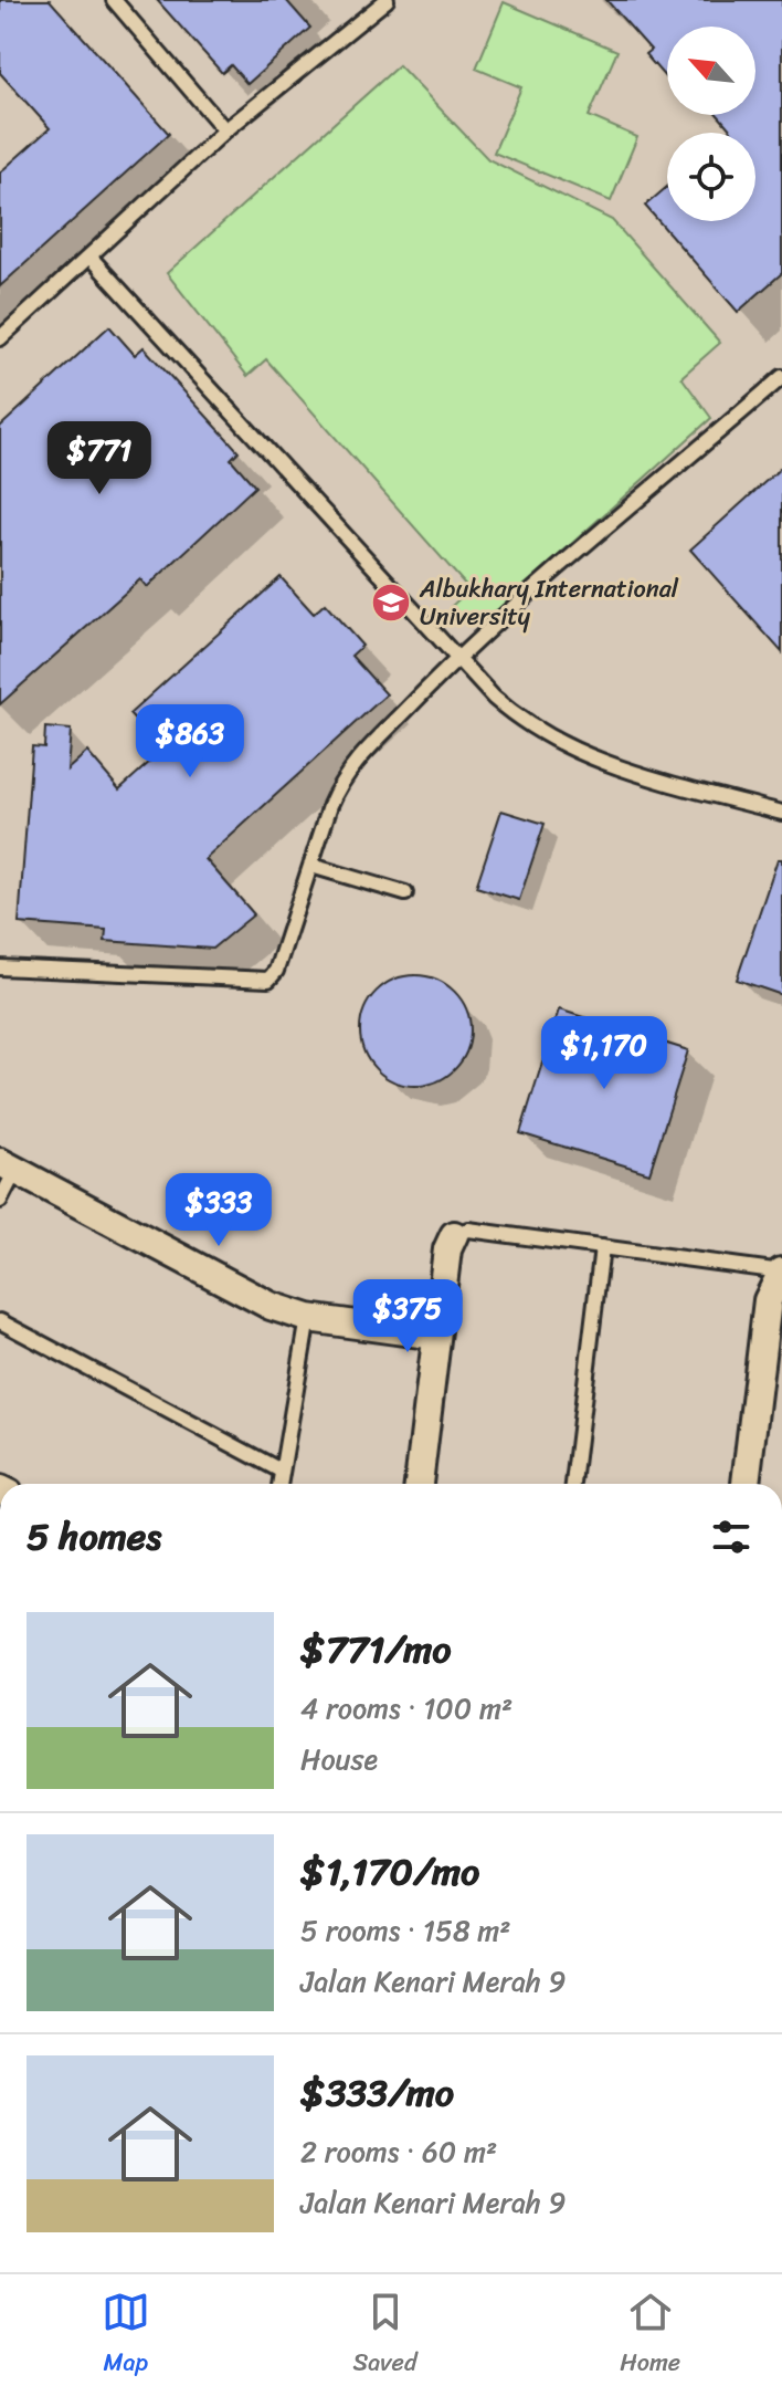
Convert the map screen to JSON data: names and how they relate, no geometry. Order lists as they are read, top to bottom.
{
  "places": {
    "school or university": ["Albukhary International University"]
  },
  "north": "top left",
  "page": {
    "price": [
      "$771",
      "$863",
      "$1,170",
      "$333",
      "$375"
    ],
    "heading": "5 homes",
    "list": [
      {
        "name": "$771/mo",
        "note": "4 rooms · 100 m² · House"
      },
      {
        "name": "$1,170/mo",
        "note": "5 rooms · 158 m² · Jalan Kenari Merah 9"
      },
      {
        "name": "$333/mo",
        "note": "2 rooms · 60 m² · Jalan Kenari Merah 9"
      }
    ],
    "tabs": ["Map", "Saved", "Home"]
  }
}
